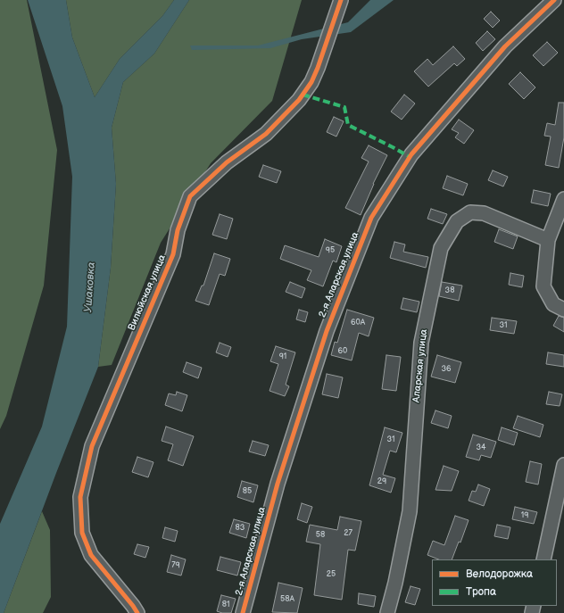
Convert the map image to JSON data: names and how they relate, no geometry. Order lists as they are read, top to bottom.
{
  "streets": {
    "street": ["2-я Аларская улица", "Вилюйская улица", "Аларская улица"]
  },
  "water": ["Ушаковка"],
  "house_numbers": [
    "95",
    "38",
    "60А",
    "31",
    "60",
    "91",
    "36",
    "31",
    "34",
    "29",
    "85",
    "19",
    "83",
    "27",
    "58",
    "79",
    "25",
    "58А",
    "81"
  ],
  "legend": ["Велодорожка", "Тропа"]
}
